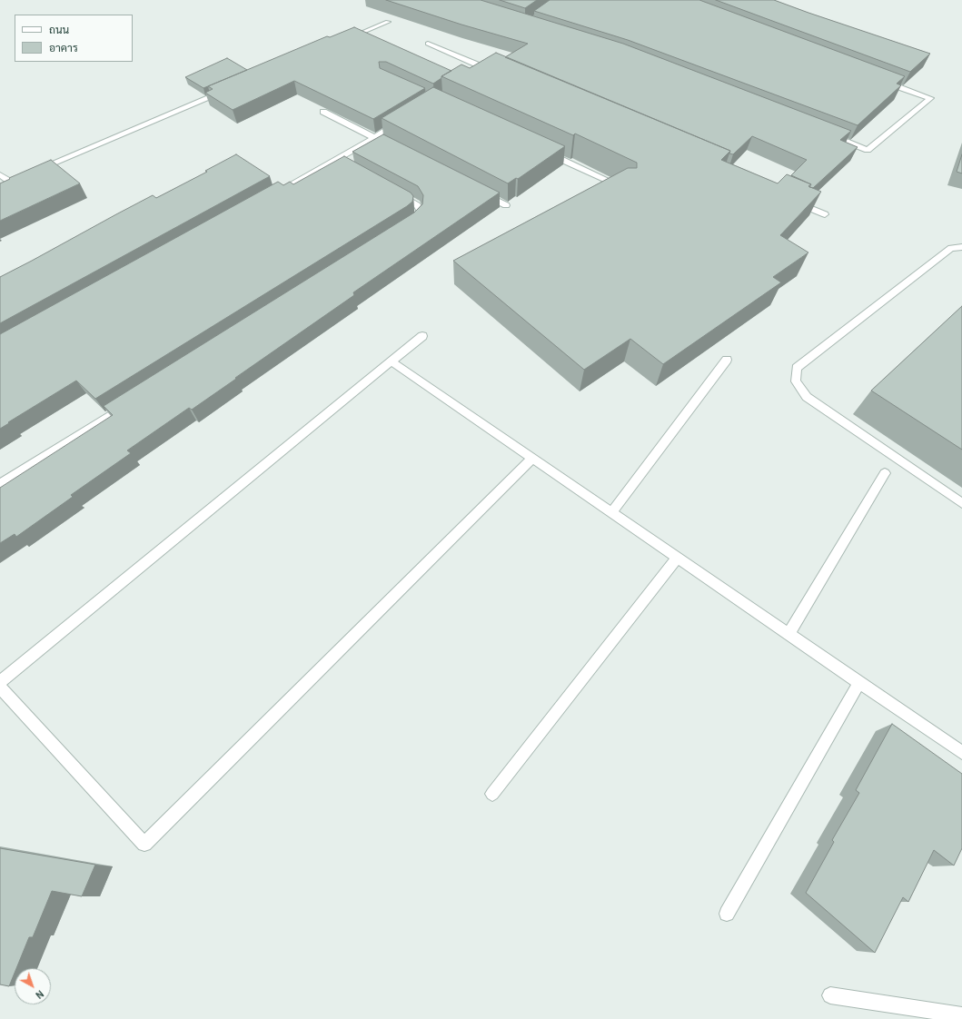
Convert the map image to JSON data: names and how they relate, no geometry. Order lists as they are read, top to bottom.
{
  "legend": ["ถนน", "อาคาร"],
  "north": "bottom right"
}
